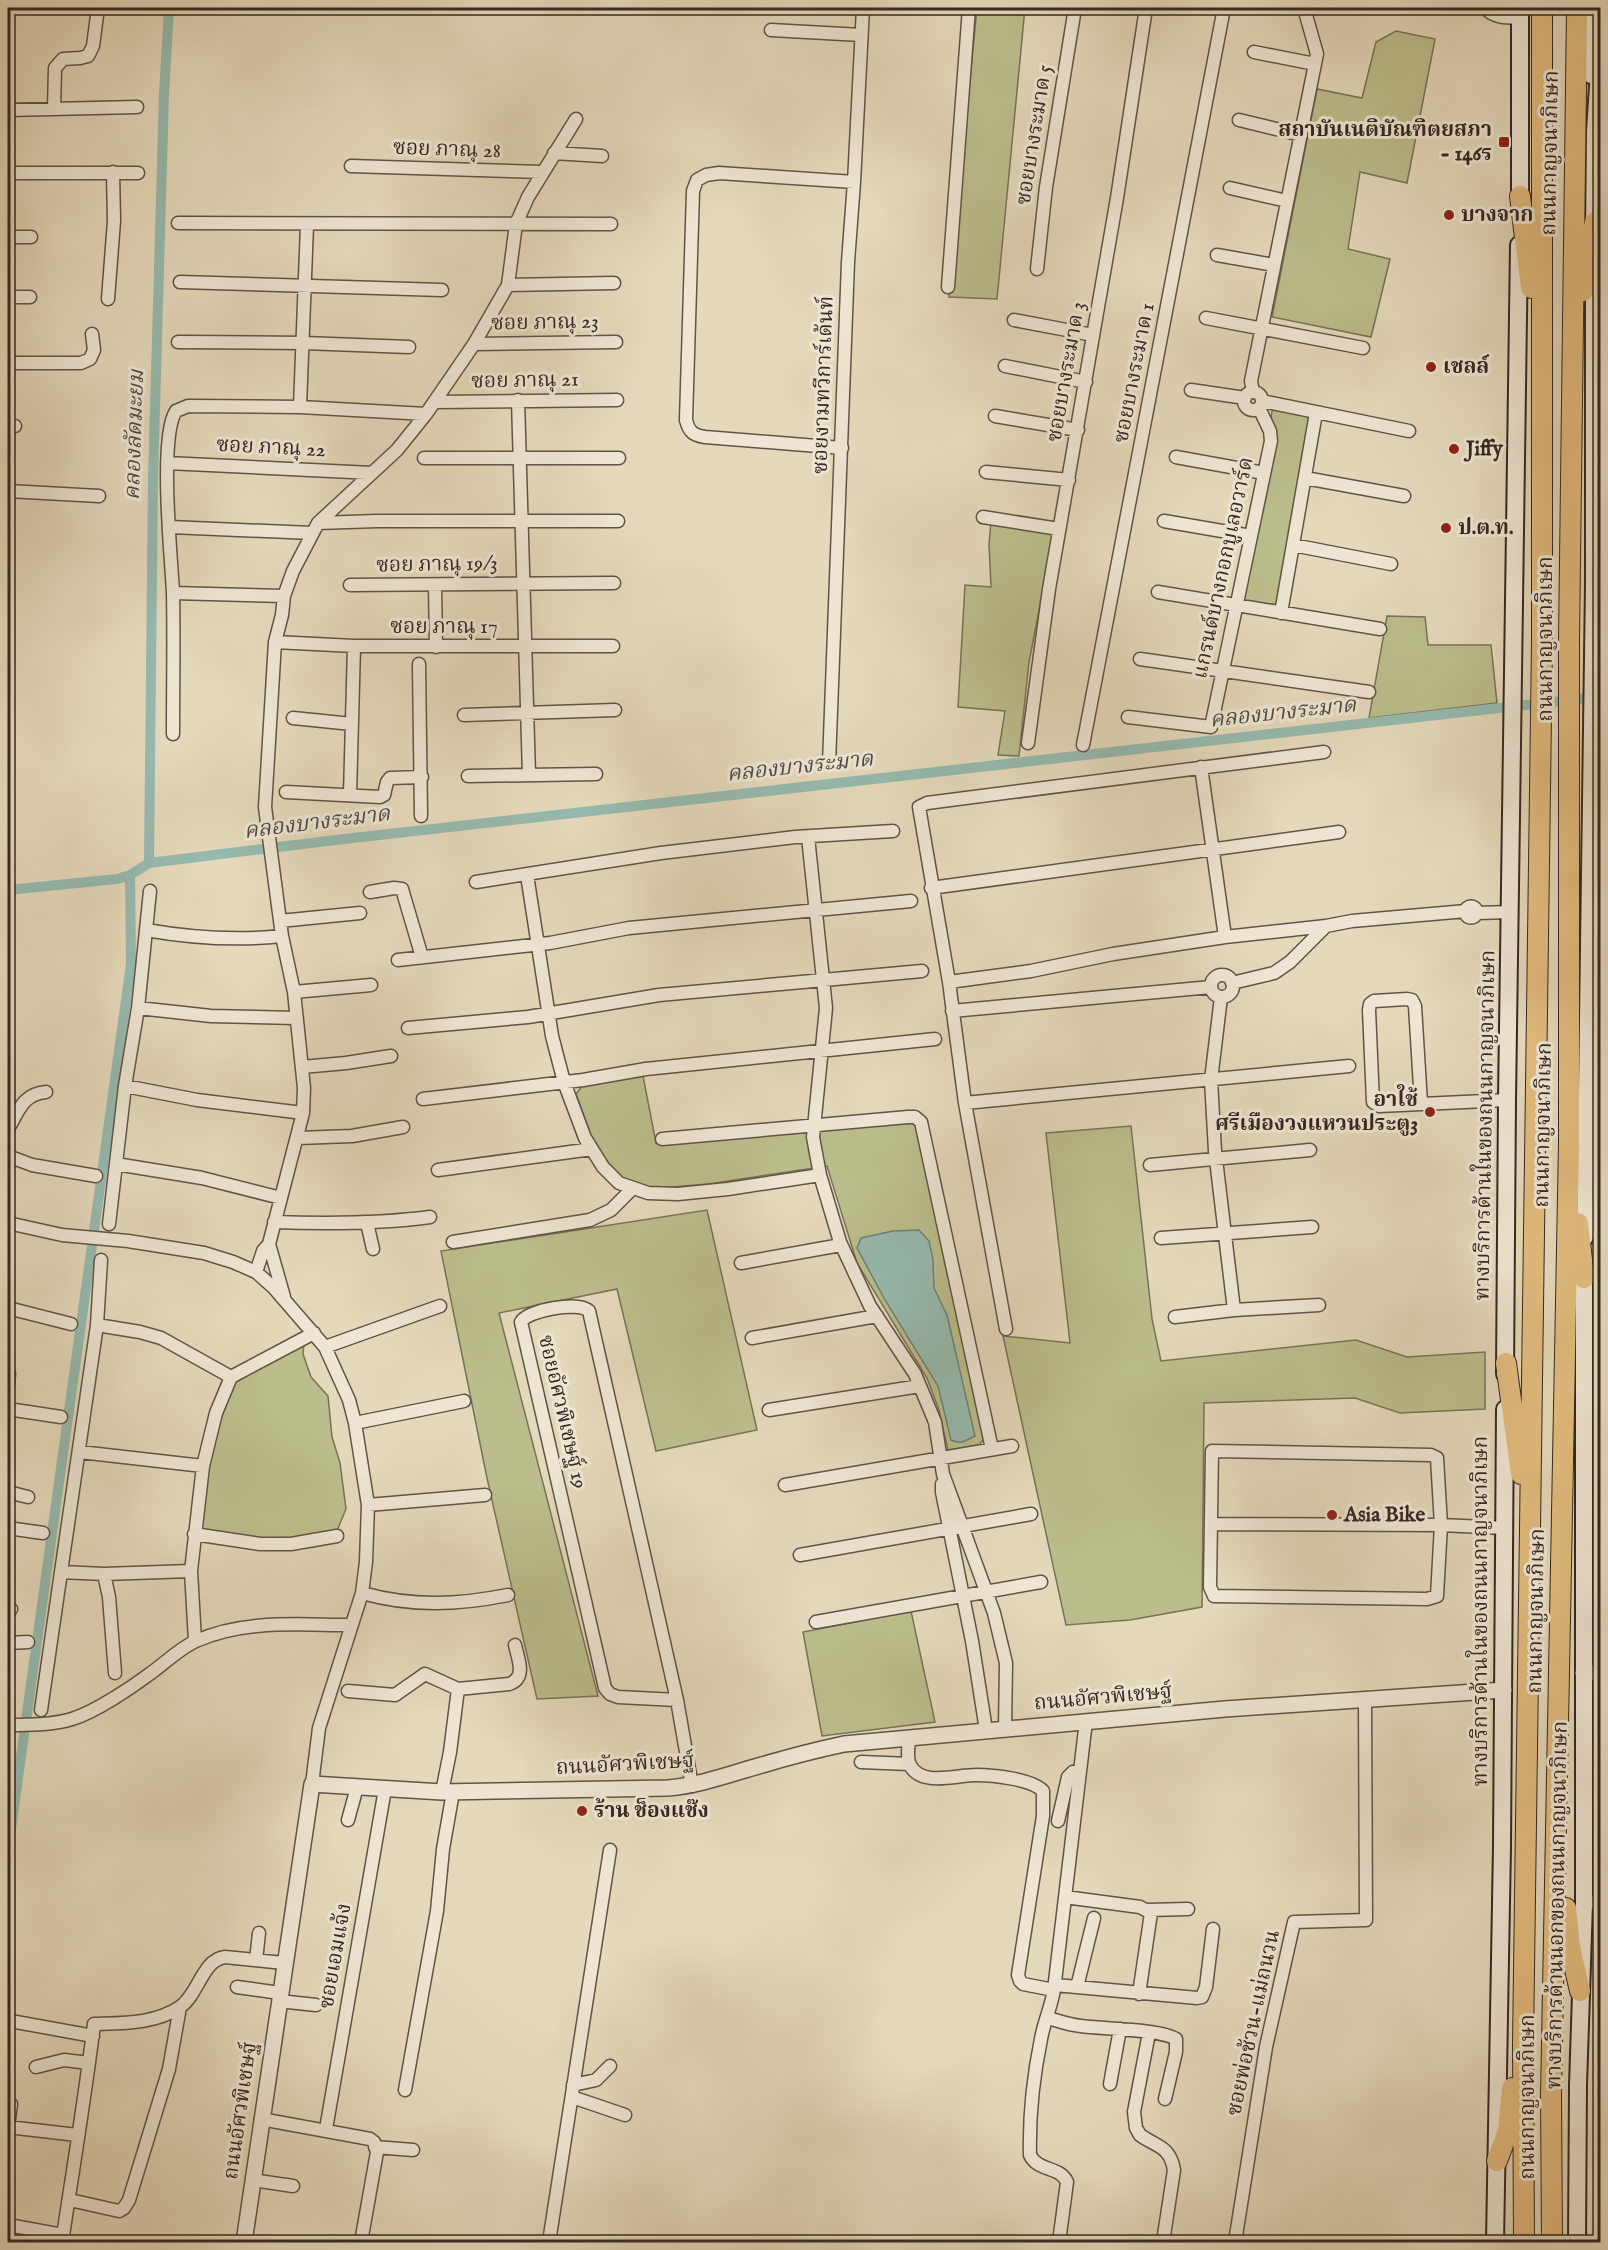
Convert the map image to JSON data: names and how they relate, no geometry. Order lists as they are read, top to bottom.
{
  "streets": {
    "highway": ["ถนนกาญจนาภิเษก"],
    "main road": ["ทางบริการด้านในของถนนกาญจนาภิเษก", "ทางบริการด้านนอกของถนนกาญจนาภิเษก"],
    "street": [
      "ซอยบางระมาด 5",
      "ซอย ภาณุ 28",
      "ซอย ภาณุ 23",
      "ซอยบางระมาด 3",
      "ซอยบางระมาด 1",
      "ซอย ภาณุ 21",
      "ซอยงามทวีการ์เด้นท์",
      "ซอย ภาณุ 22",
      "ซอย ภาณุ 19/3",
      "แกรนด์บางกอกบูเลอวาร์ด",
      "ซอย ภาณุ 17",
      "ซอยอัศวพิเชษฐ์ 19",
      "ถนนอัศวพิเชษฐ์",
      "ซอยเอมแจ้ง",
      "ซอยพ่อช้วน-แม่ถนวน"
    ]
  },
  "crossings": [
    ["ทางบริการด้านในของถนนกาญจนาภิเษก", "ถนนอัศวพิเชษฐ์"],
    ["ซอยอัศวพิเชษฐ์ 19", "ถนนอัศวพิเชษฐ์"],
    ["ถนนอัศวพิเชษฐ์", "ซอยเอมแจ้ง"],
    ["ถนนอัศวพิเชษฐ์", "ซอยพ่อช้วน-แม่ถนวน"]
  ],
  "water": ["คลองลัดมะยม", "คลองบางระมาด"],
  "places": {
    "transit": ["สถาบันเนติบัณฑิตยสภา - 146ร"],
    "other": [
      "บางจาก",
      "เชลล์",
      "Jiffy",
      "ป.ต.ท.",
      "อาใช้ ศรีเมืองวงแหวนประตู3",
      "Asia Bike",
      "ร้าน ช็องแช๊ง"
    ]
  }
}
